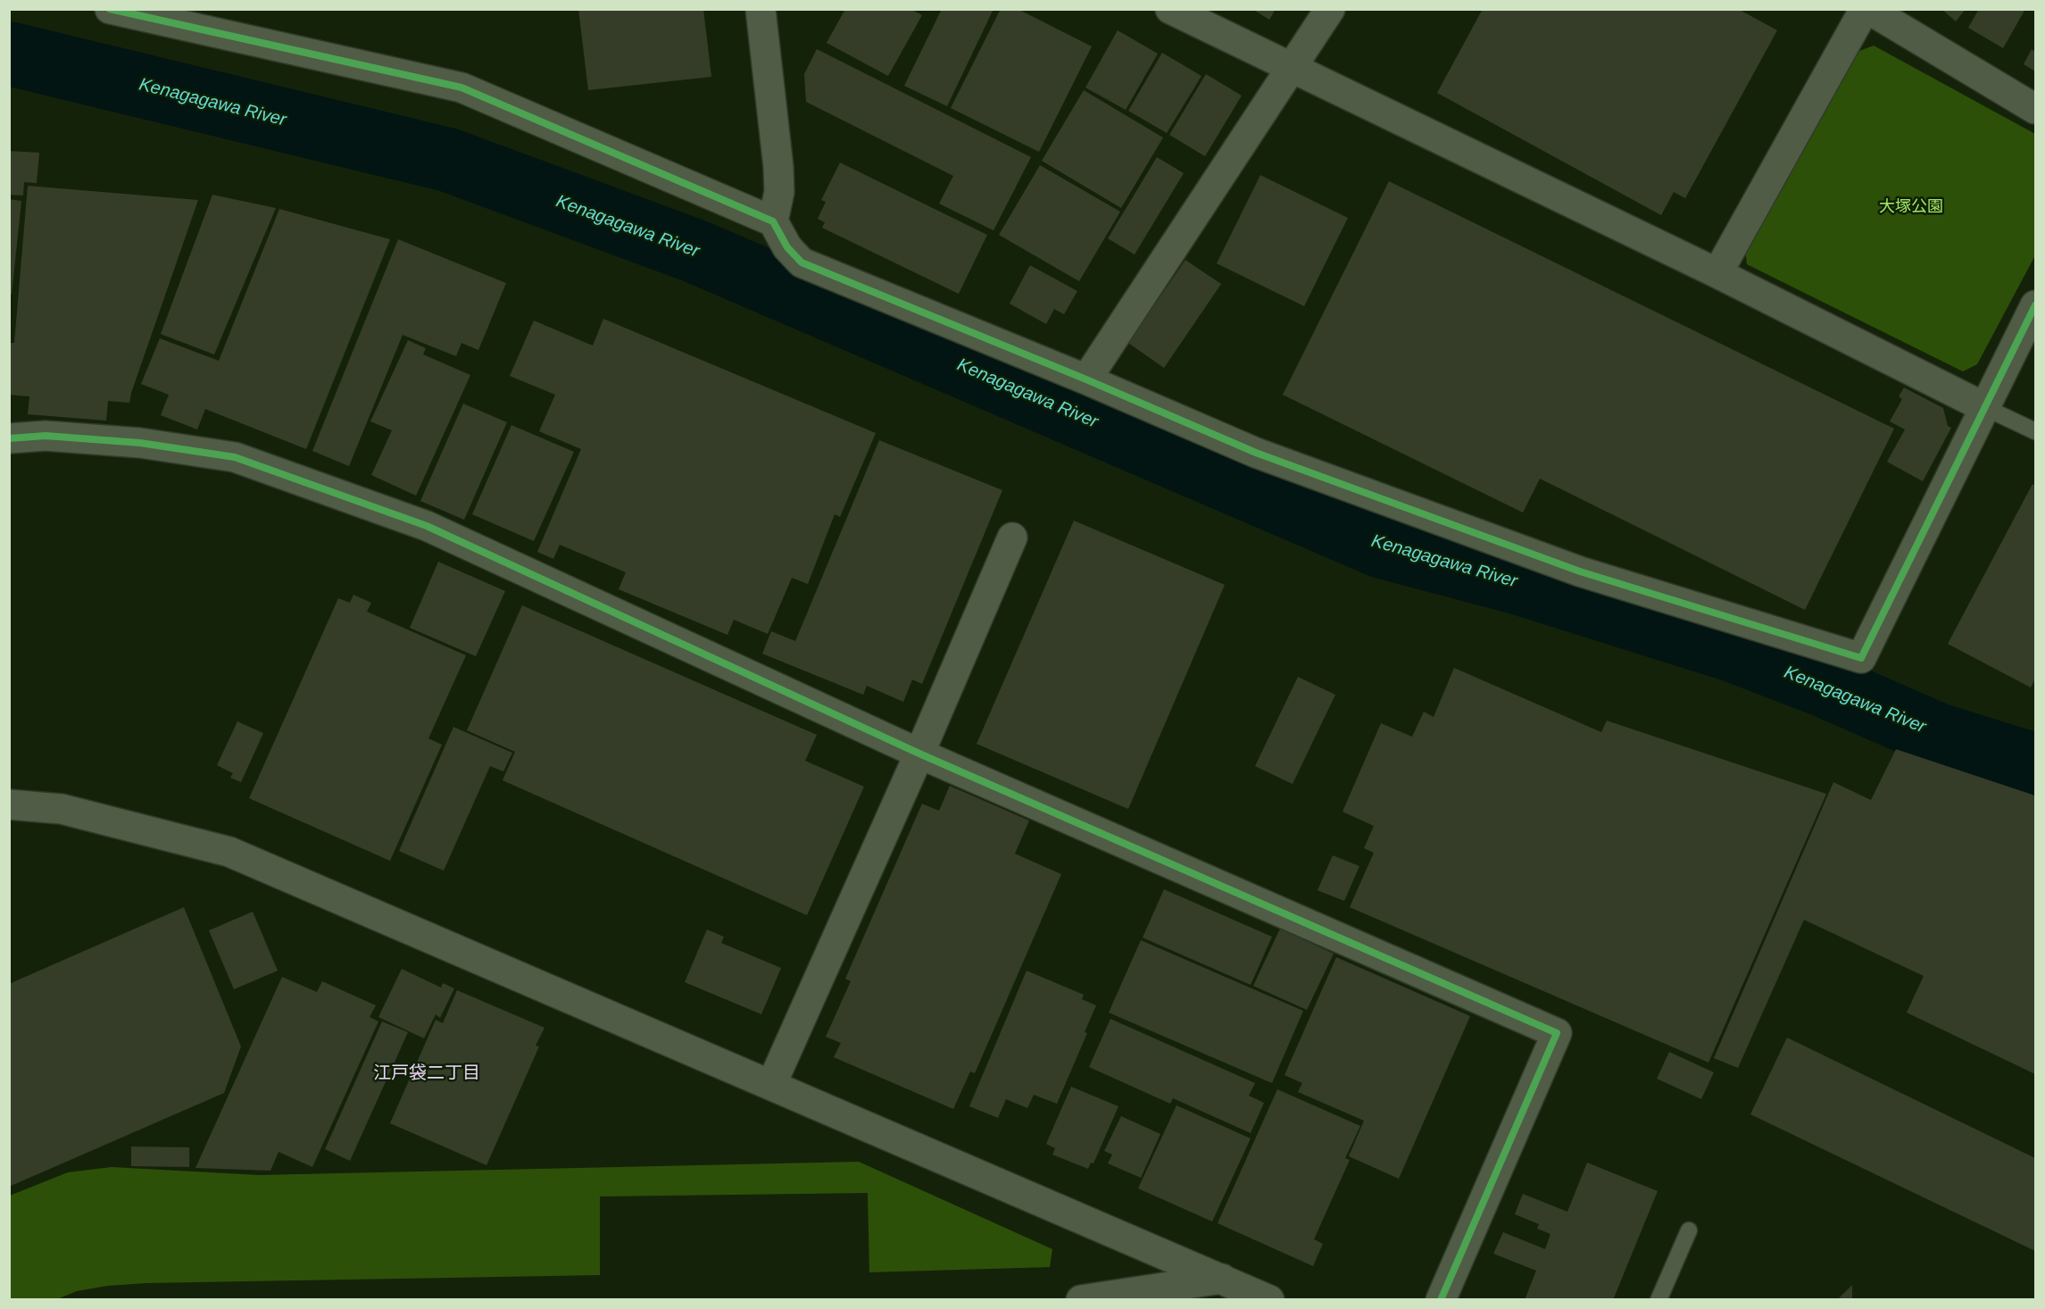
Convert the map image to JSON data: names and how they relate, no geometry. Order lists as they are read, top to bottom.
{
  "districts": ["江戸袋二丁目"],
  "water": ["Kenagagawa River"],
  "parks": ["大塚公園"]
}
